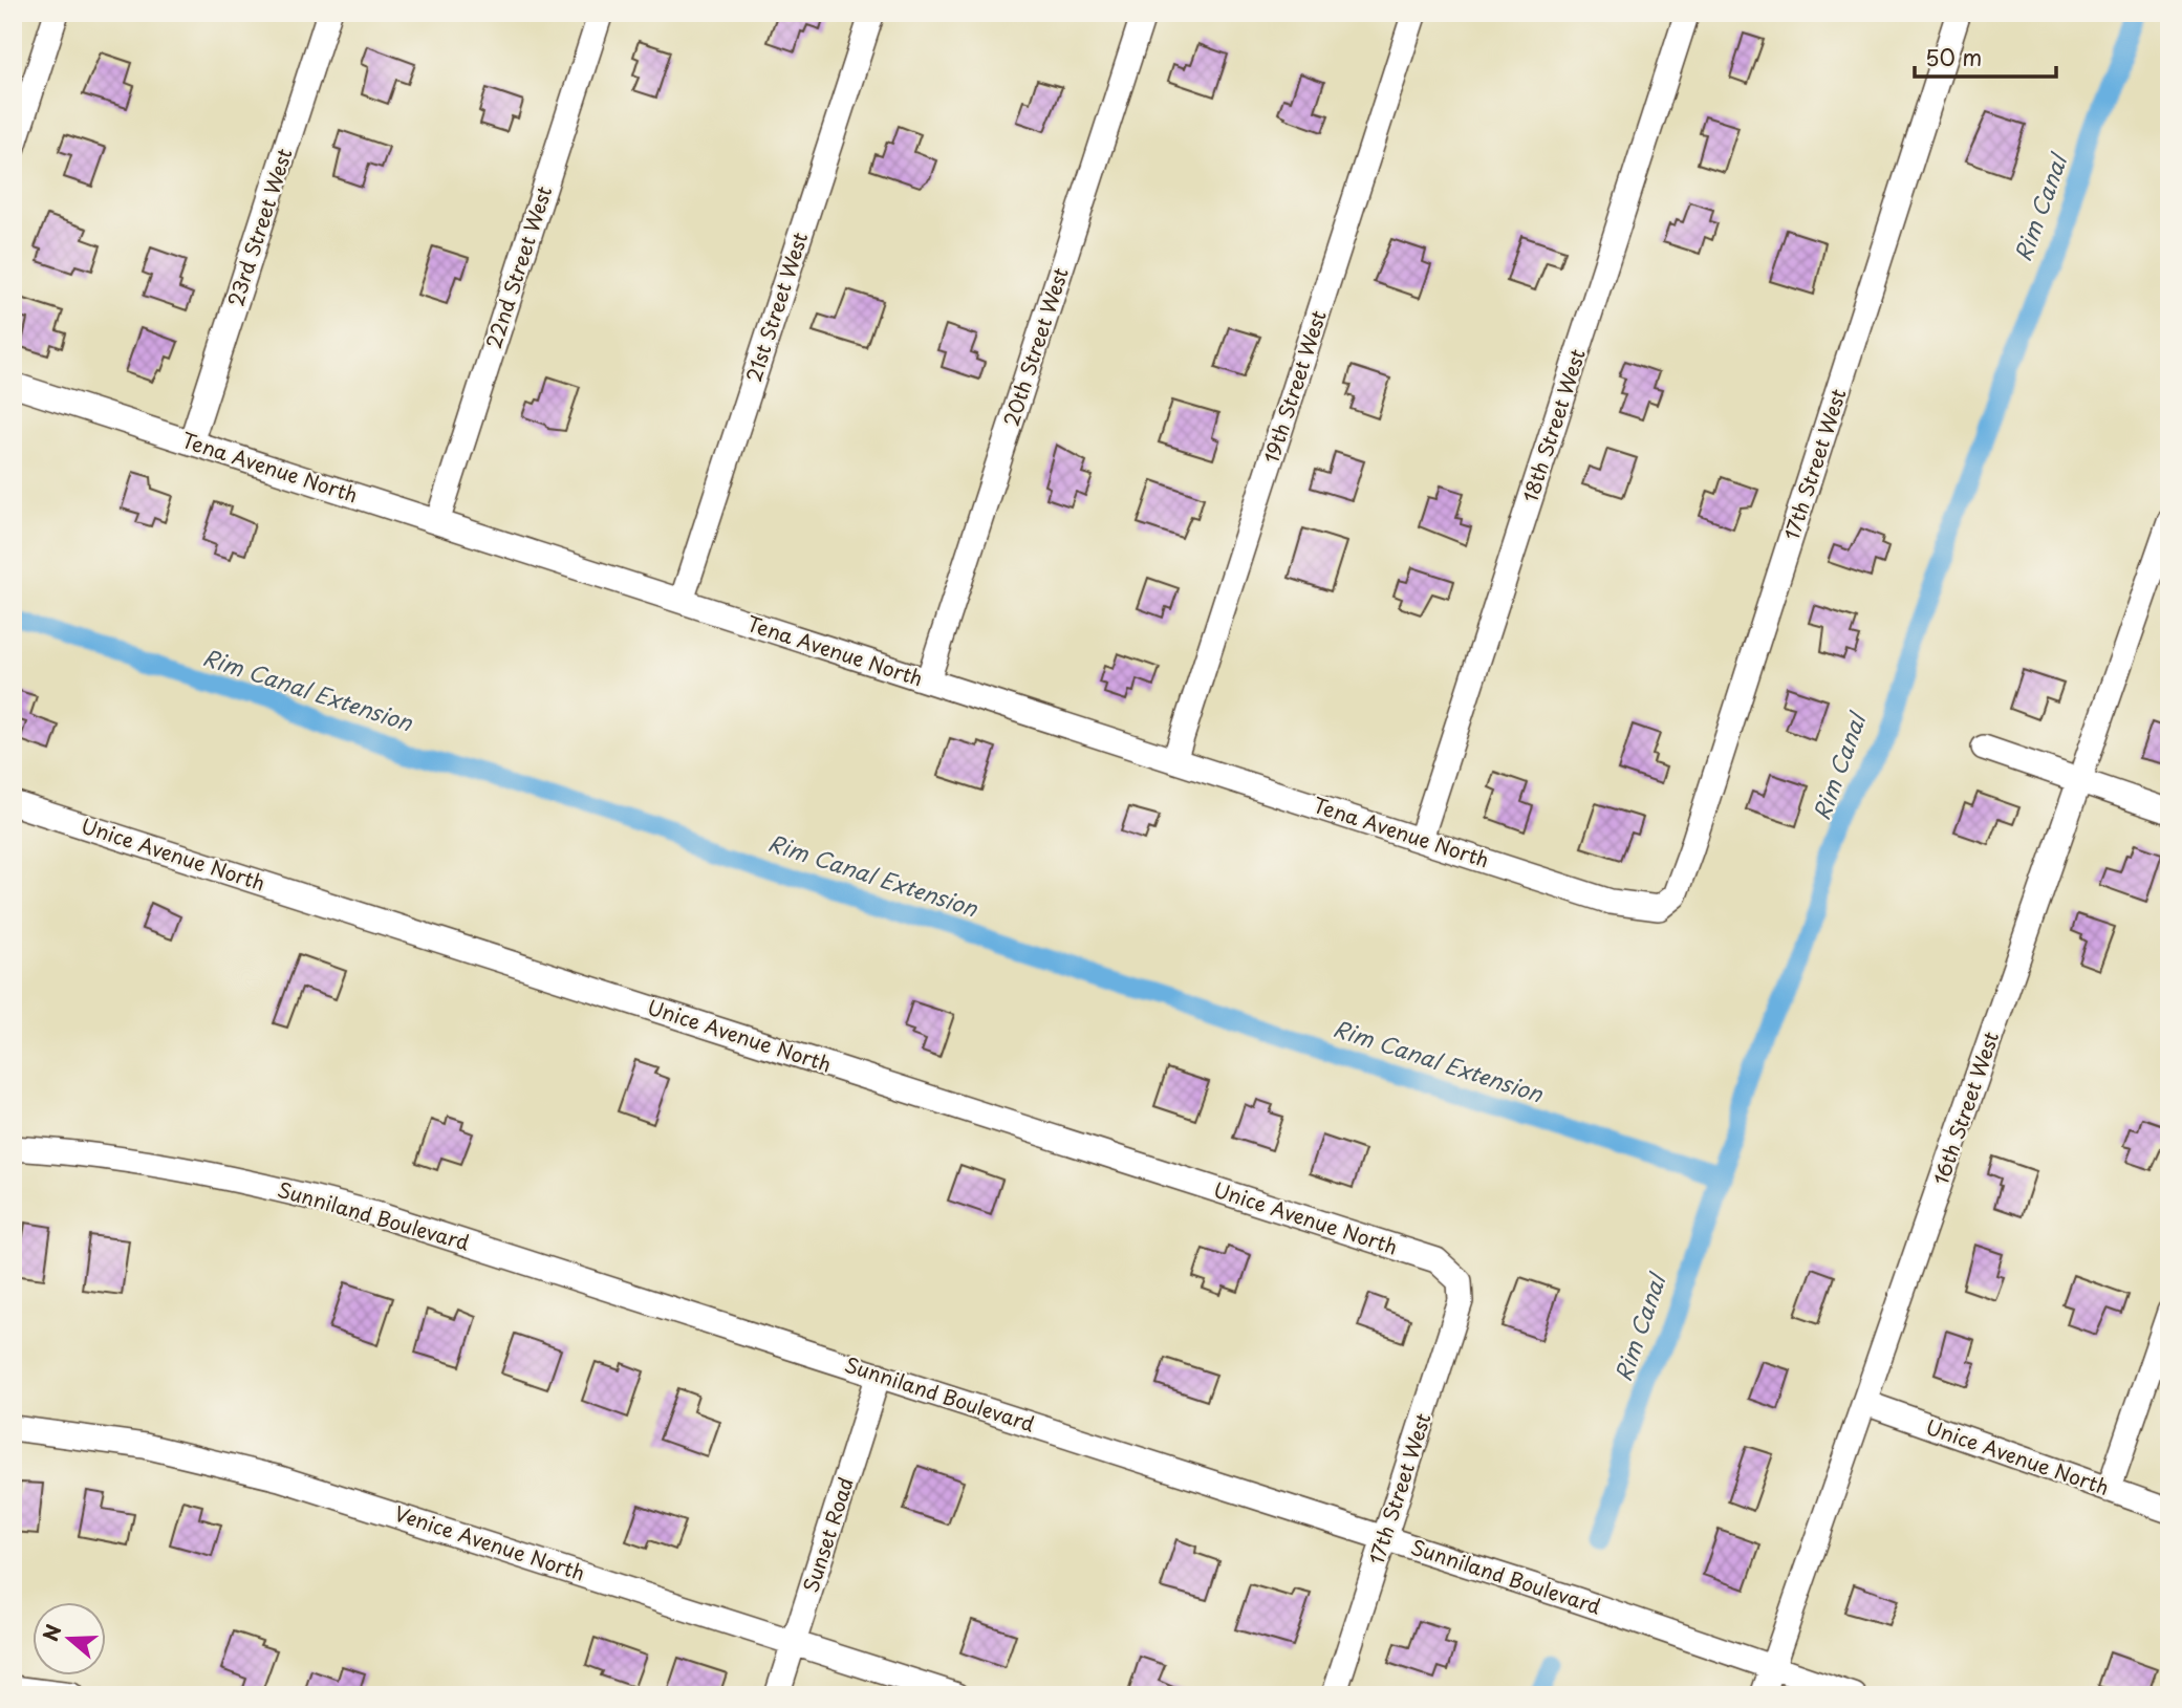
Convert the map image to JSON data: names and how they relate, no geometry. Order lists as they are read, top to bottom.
{
  "streets": {
    "street": [
      "23rd Street West",
      "22nd Street West",
      "21st Street West",
      "20th Street West",
      "19th Street West",
      "18th Street West",
      "17th Street West",
      "Tena Avenue North",
      "Unice Avenue North",
      "16th Street West",
      "Sunniland Boulevard",
      "Sunset Road",
      "Venice Avenue North"
    ]
  },
  "crossings": [
    ["23rd Street West", "Tena Avenue North"],
    ["22nd Street West", "Tena Avenue North"],
    ["21st Street West", "Tena Avenue North"],
    ["20th Street West", "Tena Avenue North"],
    ["19th Street West", "Tena Avenue North"],
    ["18th Street West", "Tena Avenue North"],
    ["17th Street West", "Tena Avenue North"],
    ["17th Street West", "Unice Avenue North"],
    ["17th Street West", "Sunniland Boulevard"],
    ["Unice Avenue North", "16th Street West"],
    ["16th Street West", "Sunniland Boulevard"],
    ["Sunniland Boulevard", "Sunset Road"],
    ["Sunset Road", "Venice Avenue North"]
  ],
  "water": ["Rim Canal", "Rim Canal Extension"],
  "scale_bar": "50 m",
  "north": "left"
}
